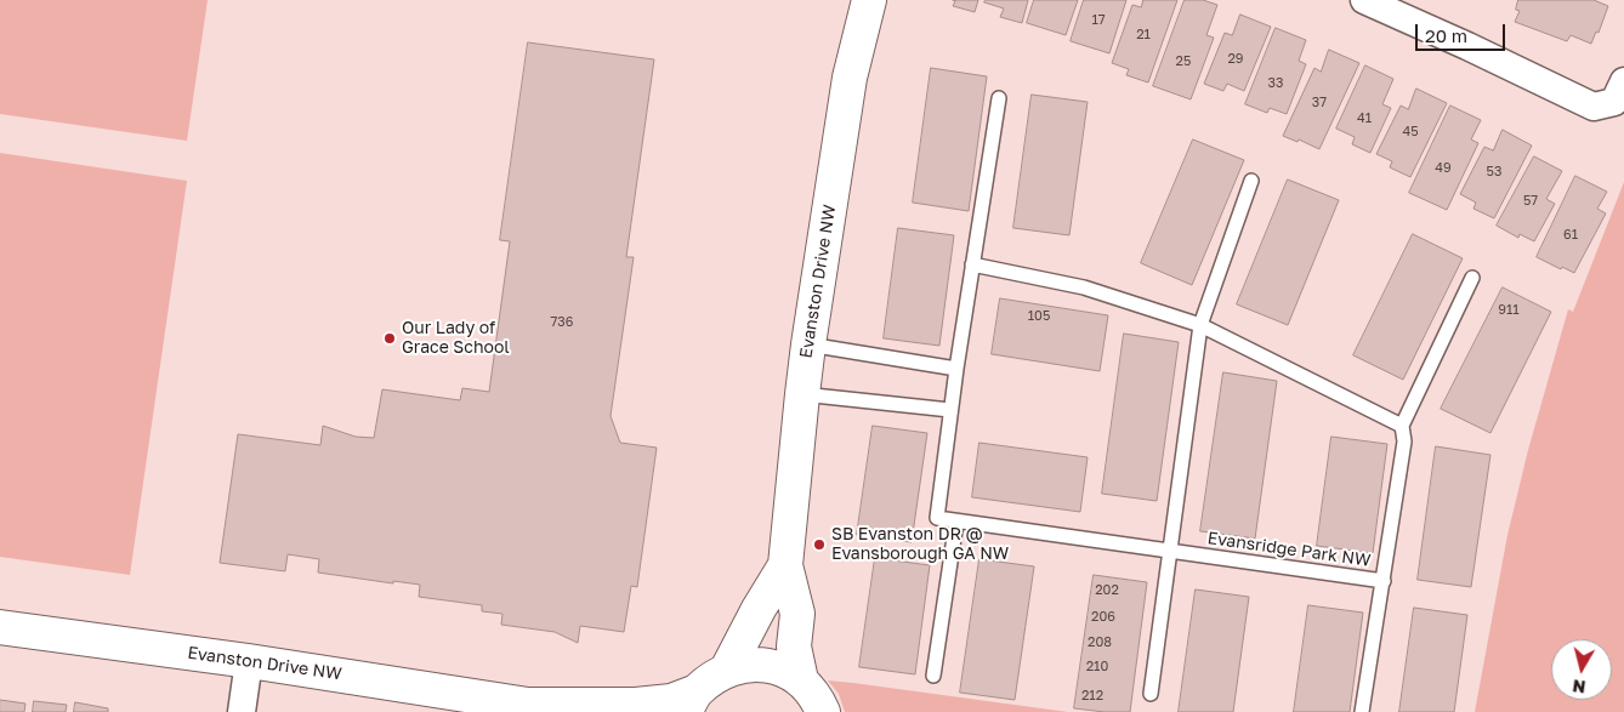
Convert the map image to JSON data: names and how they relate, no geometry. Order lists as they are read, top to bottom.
{
  "streets": {
    "street": ["Evanston Drive NW"],
    "lane": ["Evansridge Park NW"]
  },
  "places": ["Our Lady of Grace School", "SB Evanston DR @ Evansborough GA NW"],
  "house_numbers": [
    "17",
    "21",
    "29",
    "25",
    "33",
    "37",
    "41",
    "45",
    "49",
    "53",
    "57",
    "61",
    "911",
    "105",
    "736",
    "202",
    "206",
    "208",
    "210",
    "212"
  ],
  "scale_bar": "20 m",
  "north": "bottom"
}
